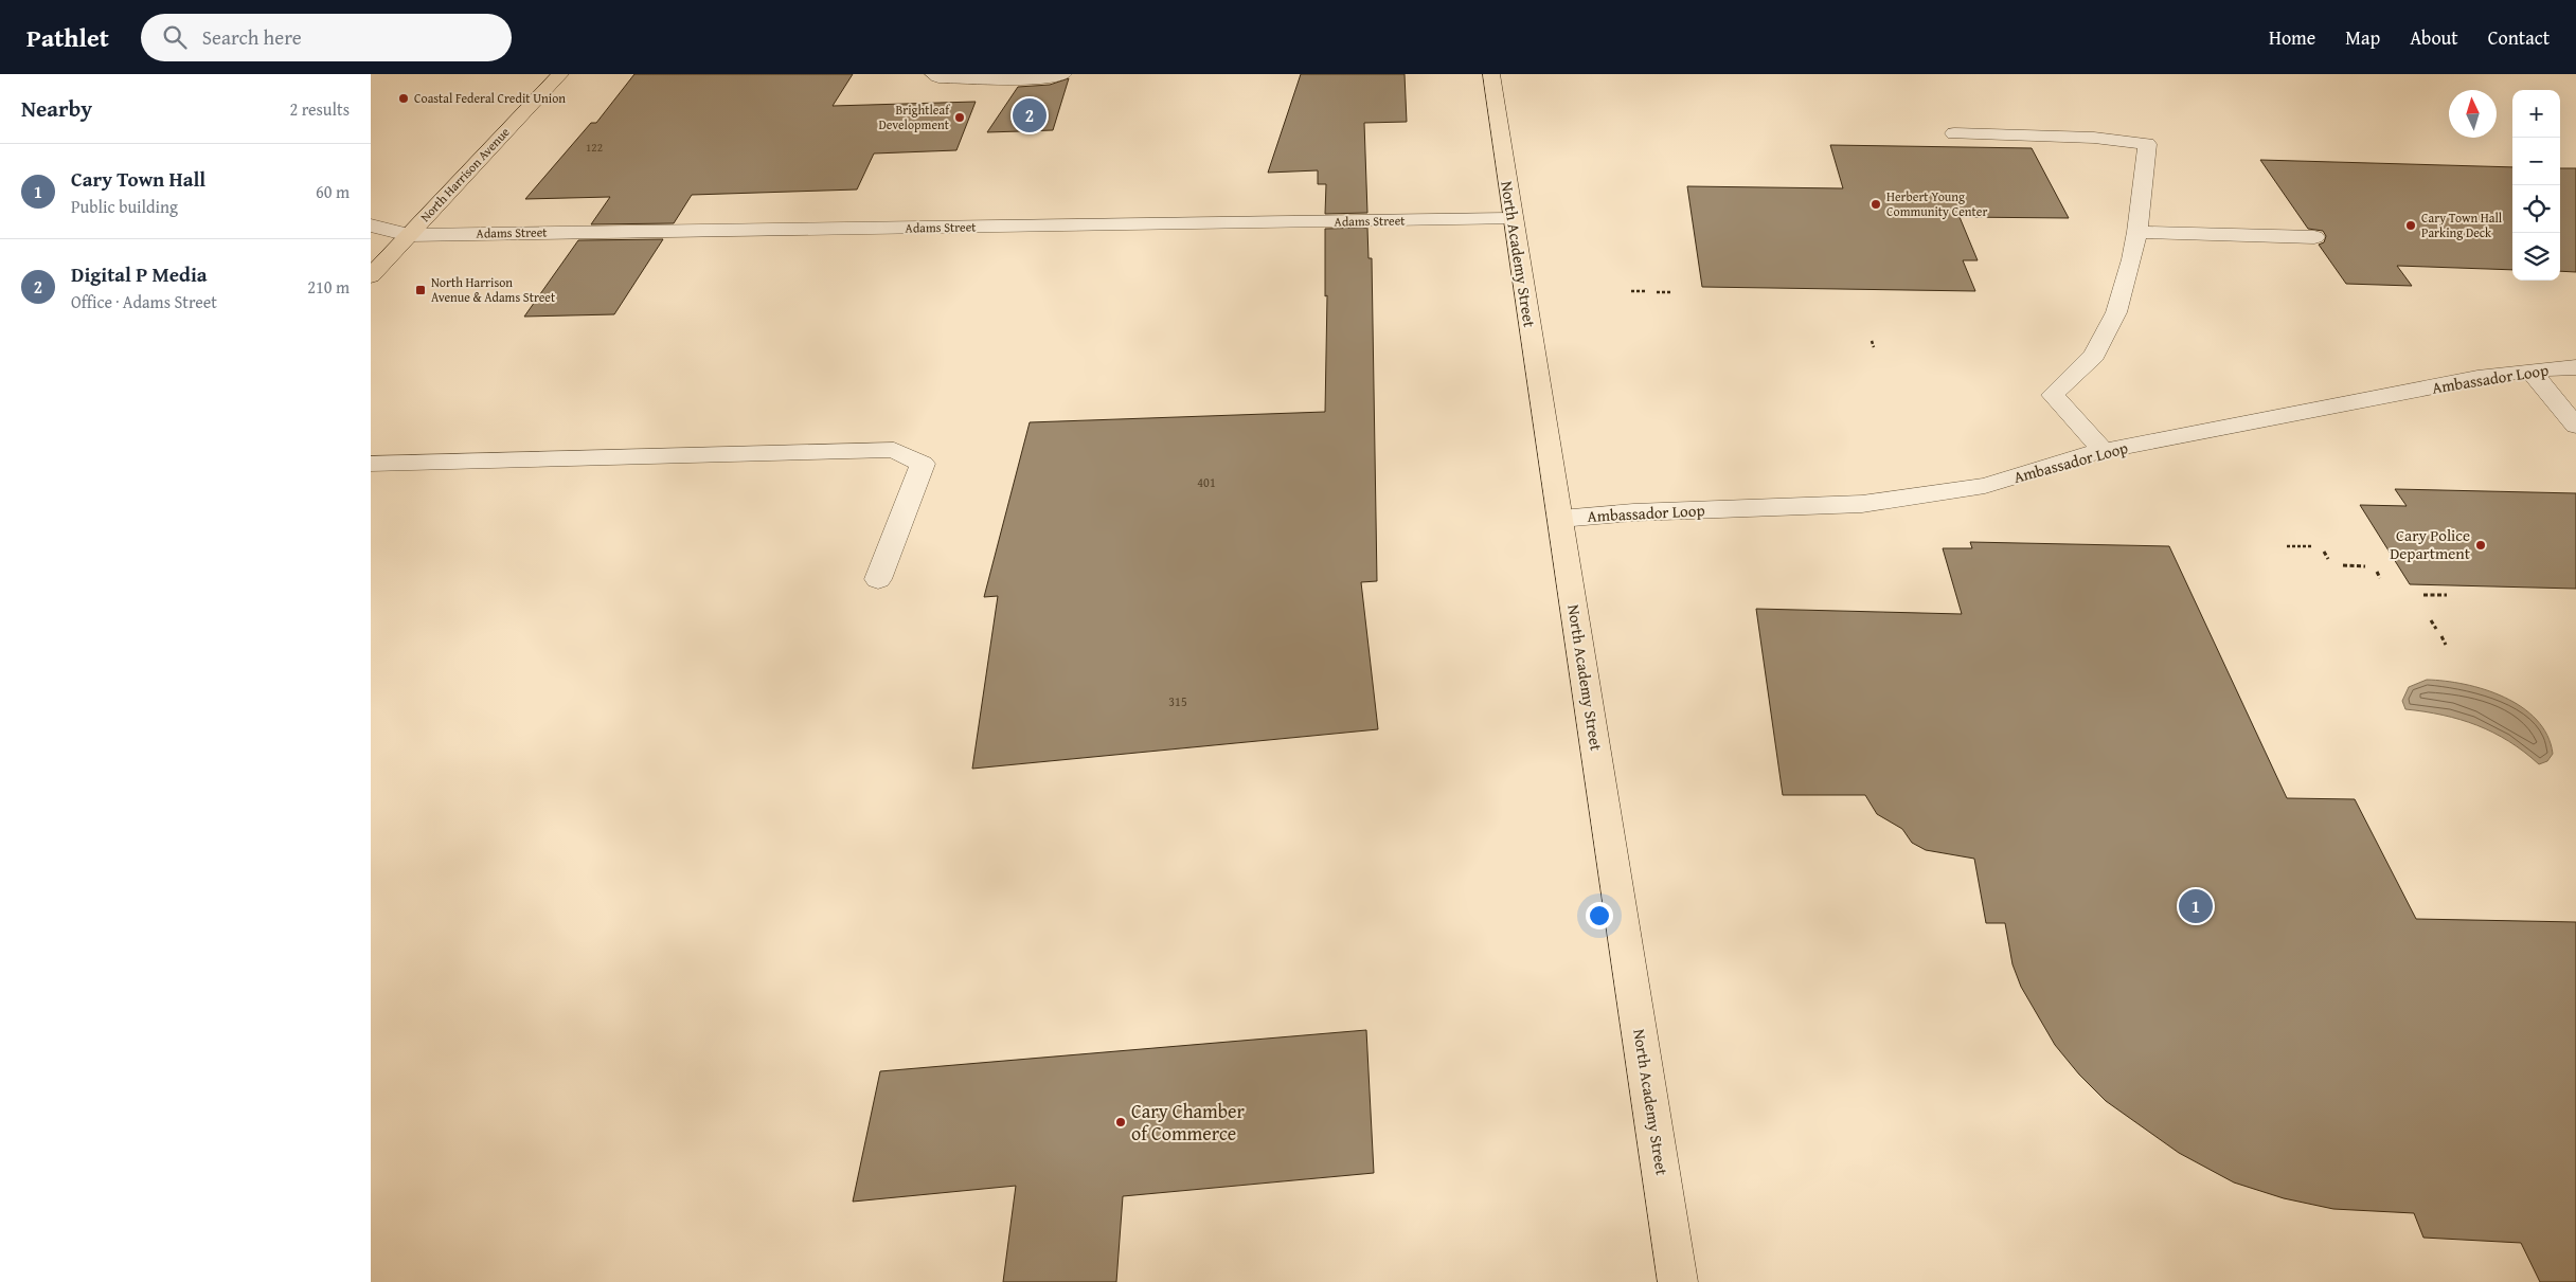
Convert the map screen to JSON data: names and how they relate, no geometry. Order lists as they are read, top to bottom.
{
  "streets": {
    "main road": ["North Harrison Avenue", "North Academy Street"],
    "street": ["Adams Street", "Ambassador Loop"]
  },
  "crossings": [
    ["North Harrison Avenue", "Adams Street"],
    ["Adams Street", "North Academy Street"],
    ["North Academy Street", "Ambassador Loop"]
  ],
  "places": {
    "other": [
      "Coastal Federal Credit Union",
      "Brightleaf Development",
      "Herbert Young Community Center",
      "Cary Town Hall Parking Deck",
      "Cary Police Department",
      "Cary Chamber of Commerce"
    ],
    "transit": ["North Harrison Avenue & Adams Street"]
  },
  "house_numbers": ["122", "401", "315"],
  "north": "top",
  "page": {
    "header": "Pathlet",
    "search": "Search here",
    "nav": [
      "Home",
      "Map",
      "About",
      "Contact"
    ],
    "heading": ["Nearby", "2 results"],
    "map_buttons": ["+", "−"],
    "pins": ["2", "1"],
    "list": [
      {
        "mark": "1",
        "name": "Cary Town Hall",
        "note": "Public building",
        "value": "60 m"
      },
      {
        "mark": "2",
        "name": "Digital P Media",
        "note": "Office · Adams Street",
        "value": "210 m"
      }
    ]
  }
}
